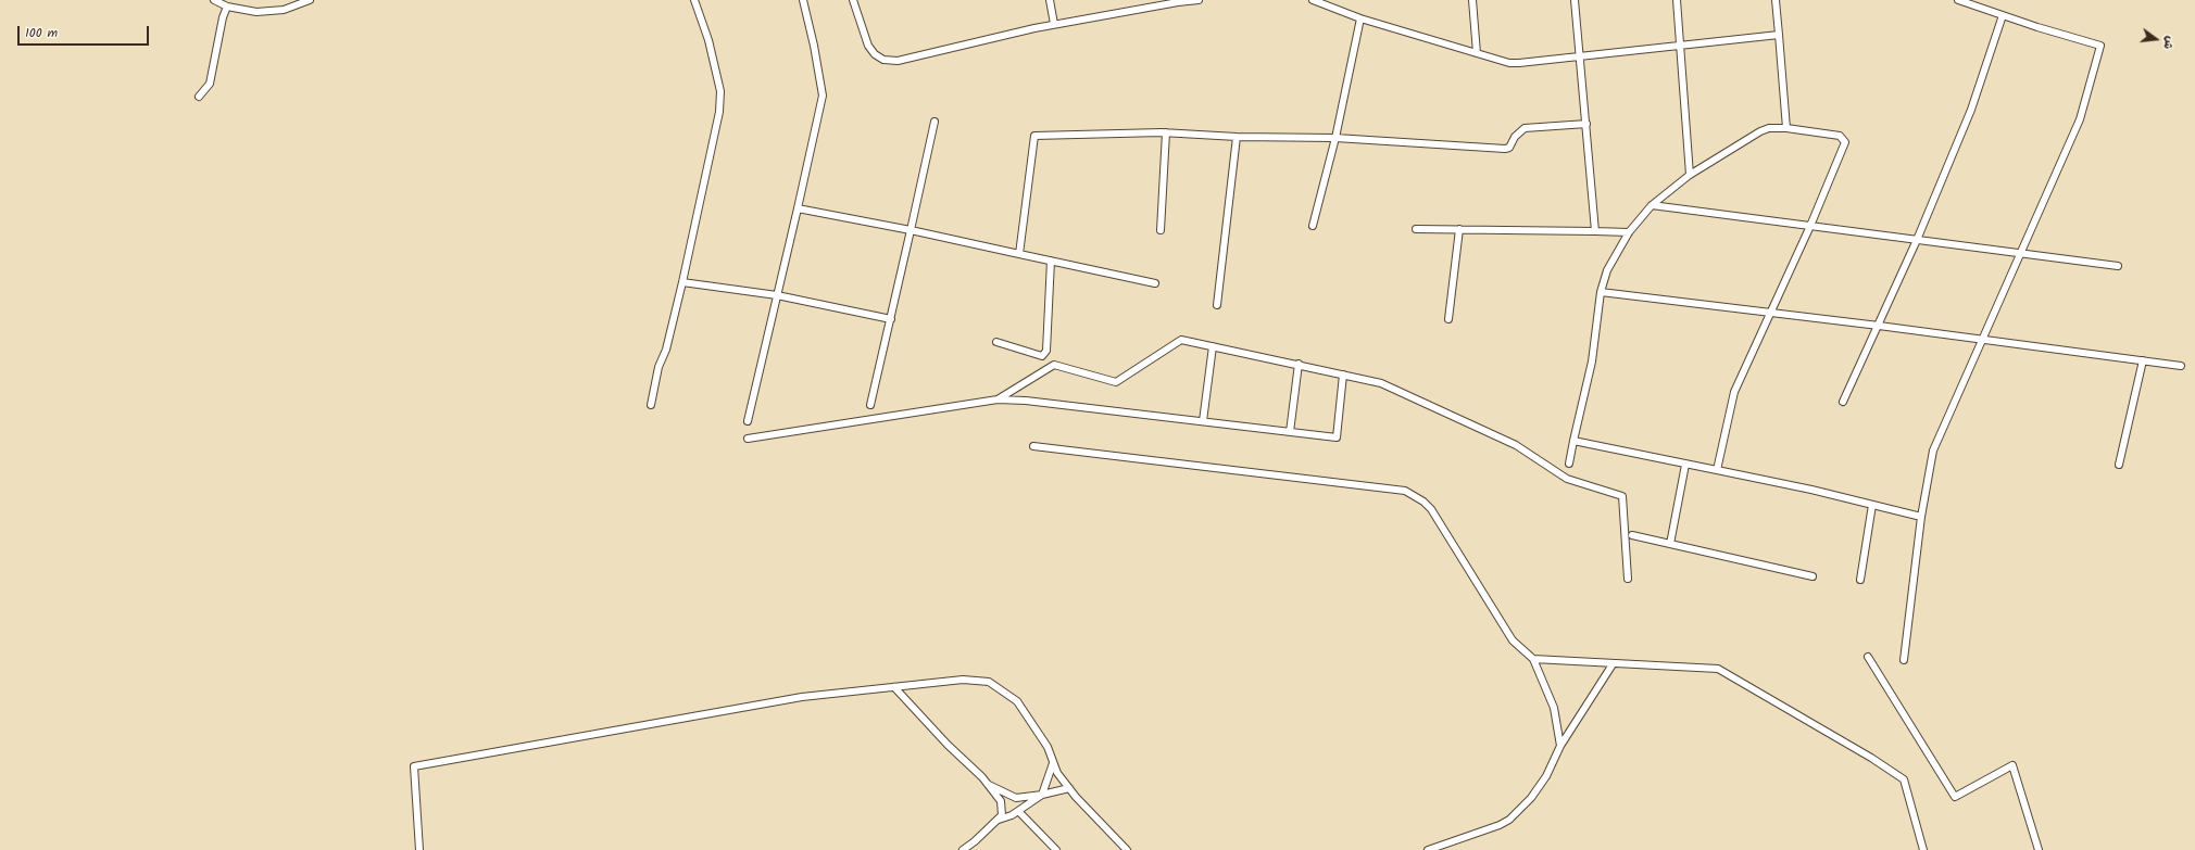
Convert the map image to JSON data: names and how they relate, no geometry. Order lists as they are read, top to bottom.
{
  "scale_bar": "100 m",
  "north": "right"
}
